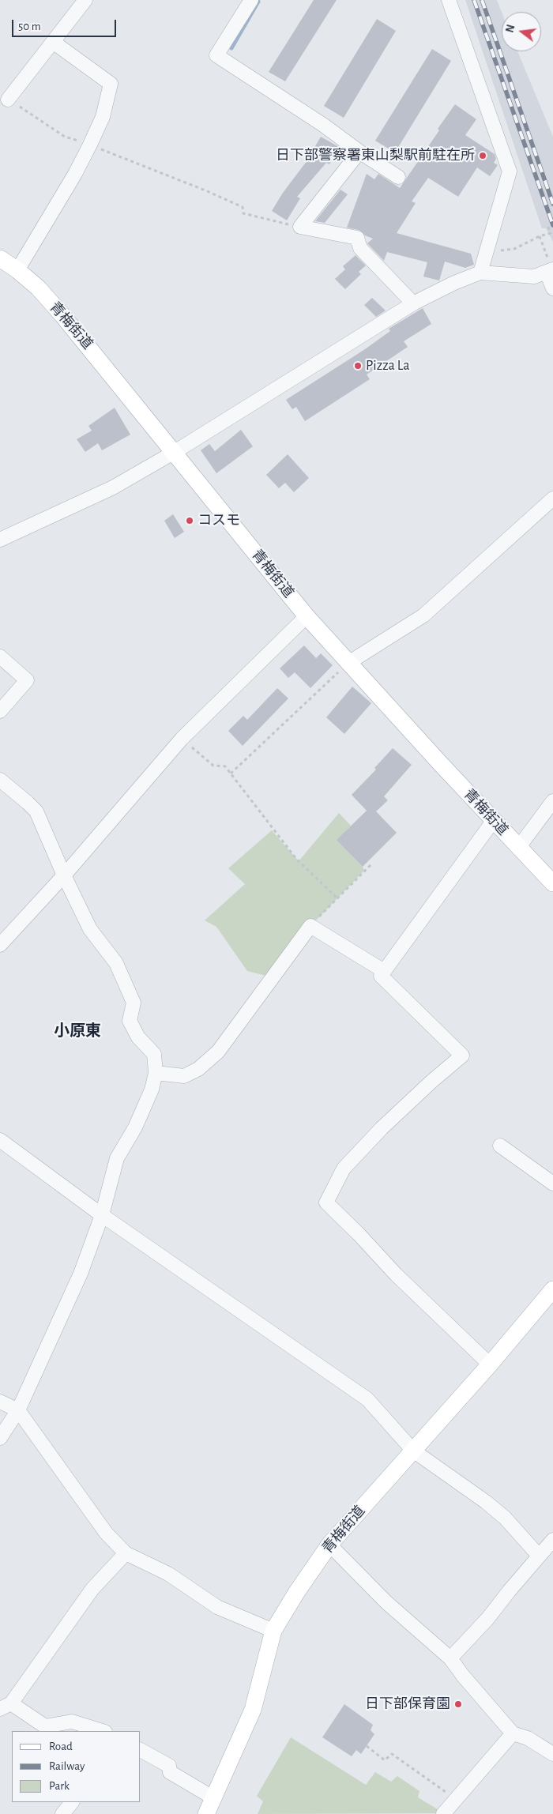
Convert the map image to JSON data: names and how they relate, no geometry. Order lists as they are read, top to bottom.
{
  "streets": {
    "main road": ["青梅街道"]
  },
  "districts": ["小原東"],
  "places": [
    "日下部警察署東山梨駅前駐在所",
    "Pizza La",
    "コスモ",
    "日下部保育園"
  ],
  "legend": ["Road", "Railway", "Park"],
  "scale_bar": "50 m",
  "north": "left"
}
